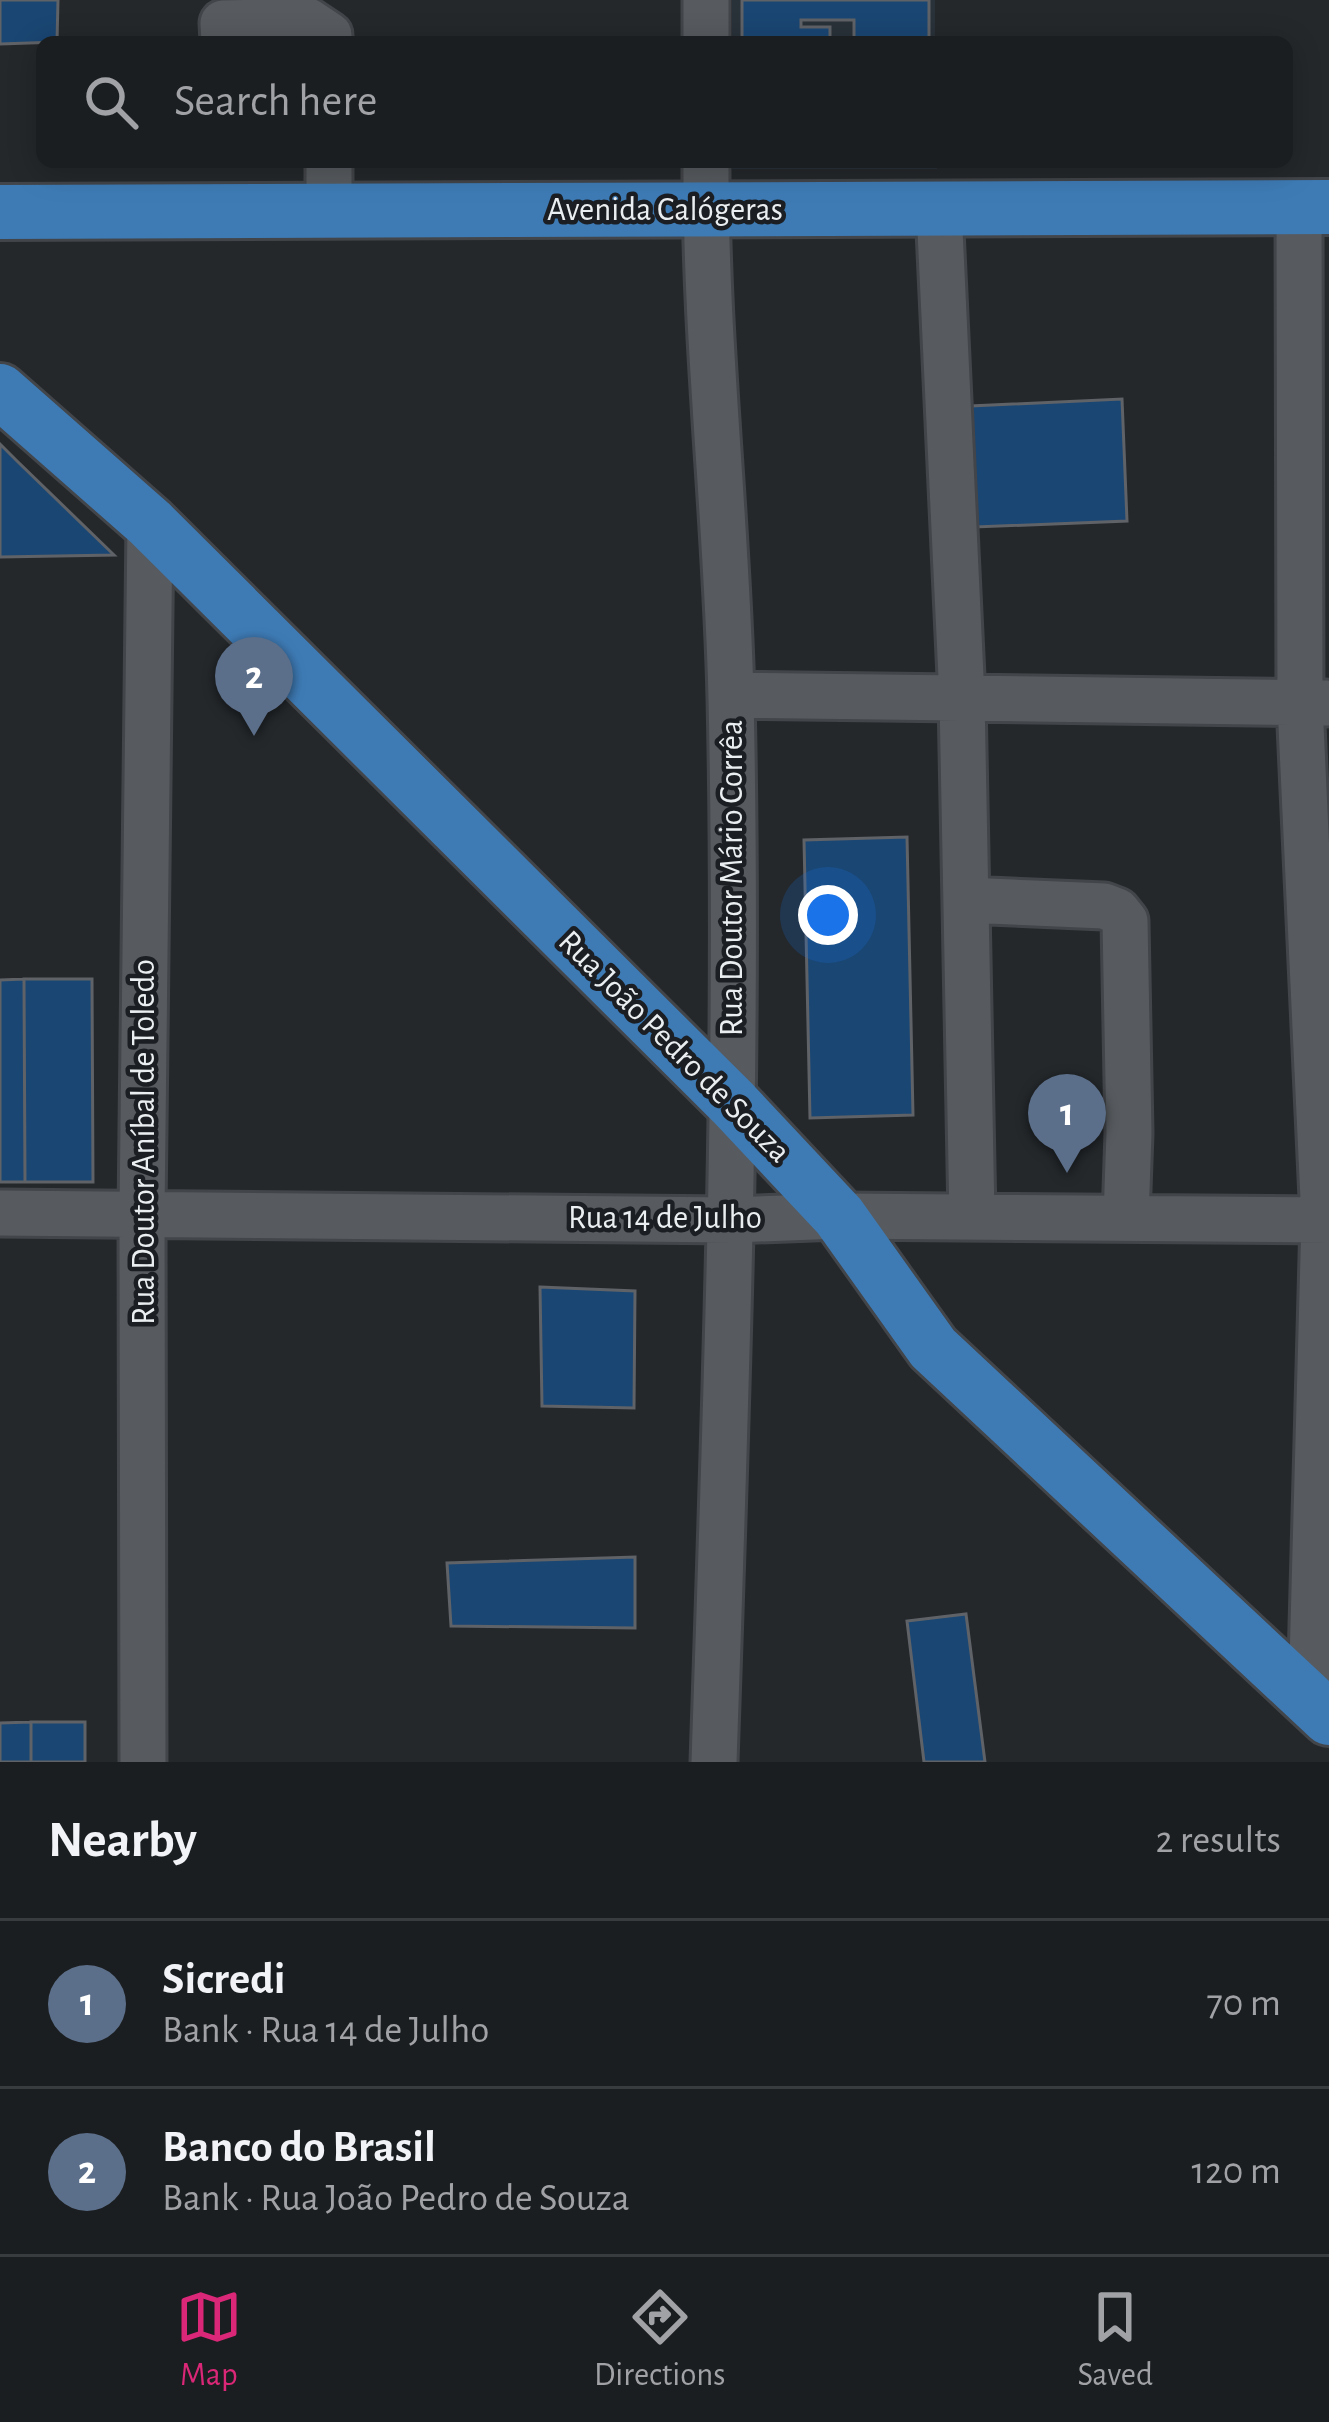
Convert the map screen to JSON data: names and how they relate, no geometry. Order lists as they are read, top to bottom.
{
  "streets": {
    "main road": ["Avenida Calógeras", "Rua João Pedro de Souza"],
    "street": ["Rua Doutor Mário Corrêa", "Rua Doutor Aníbal de Toledo", "Rua 14 de Julho"]
  },
  "crossings": [
    ["Avenida Calógeras", "Rua Doutor Mário Corrêa"],
    ["Rua Doutor Mário Corrêa", "Rua João Pedro de Souza"],
    ["Rua Doutor Mário Corrêa", "Rua 14 de Julho"],
    ["Rua João Pedro de Souza", "Rua Doutor Aníbal de Toledo"],
    ["Rua João Pedro de Souza", "Rua 14 de Julho"],
    ["Rua Doutor Aníbal de Toledo", "Rua 14 de Julho"]
  ],
  "page": {
    "search": "Search here",
    "pins": ["2", "1"],
    "heading": ["Nearby", "2 results"],
    "list": [
      {
        "mark": "1",
        "name": "Sicredi",
        "note": "Bank · Rua 14 de Julho",
        "value": "70 m"
      },
      {
        "mark": "2",
        "name": "Banco do Brasil",
        "note": "Bank · Rua João Pedro de Souza",
        "value": "120 m"
      }
    ],
    "nav": ["Map", "Directions", "Saved"]
  }
}
